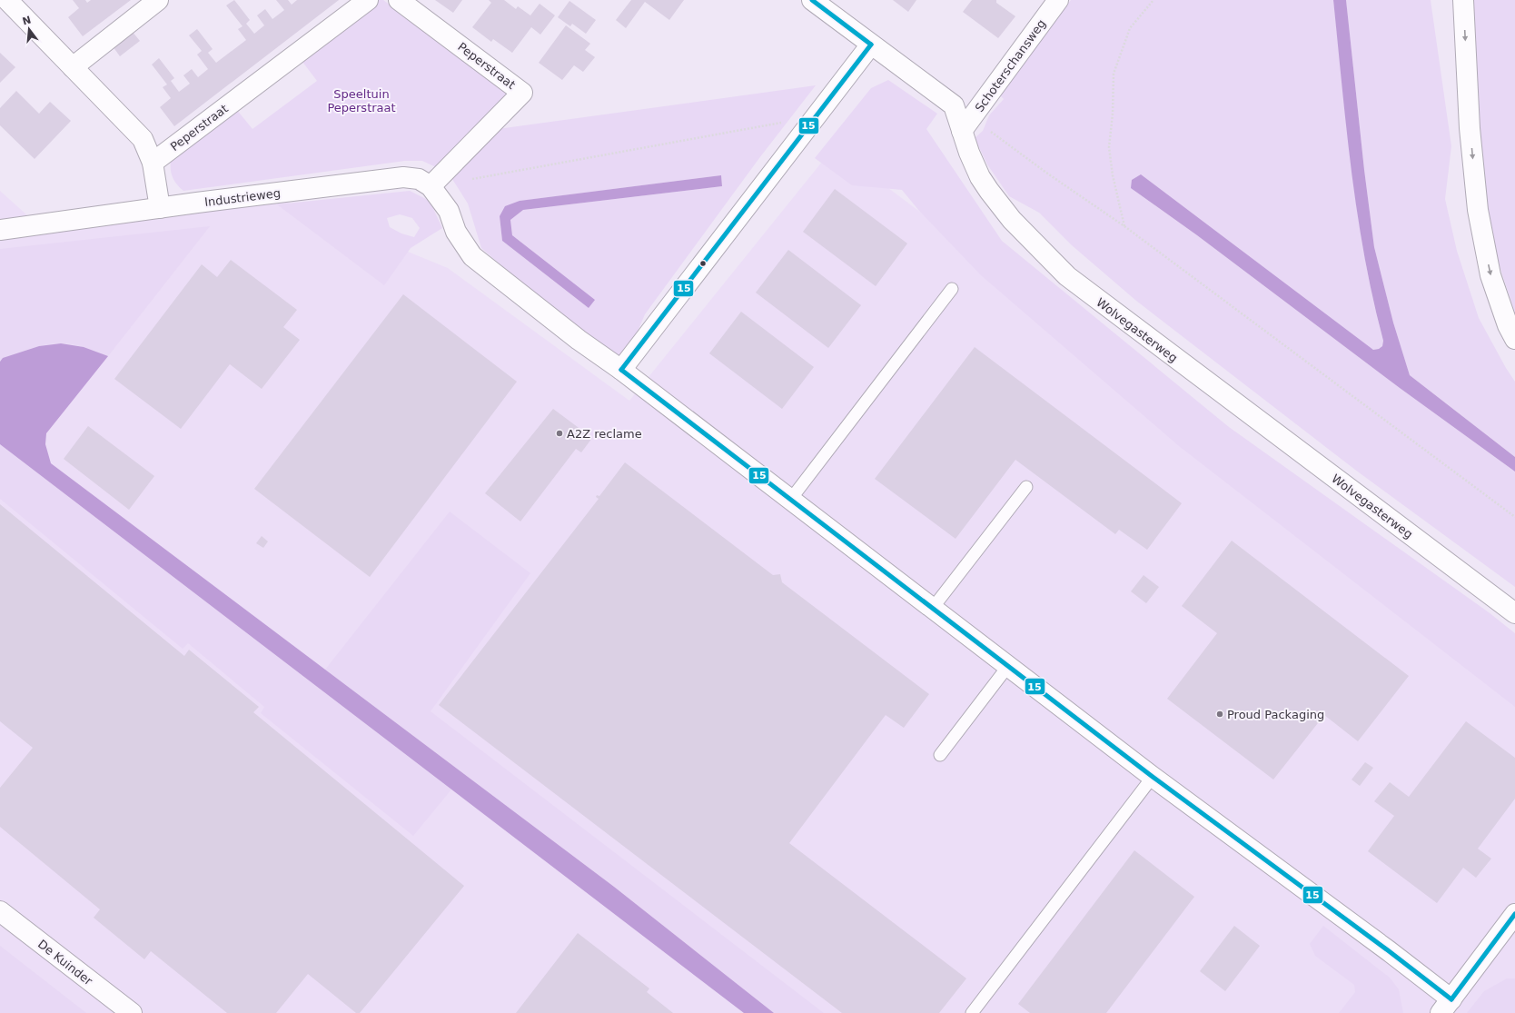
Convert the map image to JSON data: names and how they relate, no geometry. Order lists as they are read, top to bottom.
{
  "streets": {
    "main road": [
      "Peperstraat",
      "Schoterschansweg",
      "Industrieweg",
      "Wolvegasterweg",
      "De Kuinder"
    ]
  },
  "crossings": [
    ["Peperstraat", "Industrieweg"],
    ["Schoterschansweg", "Wolvegasterweg"]
  ],
  "parks": ["Speeltuin Peperstraat"],
  "places": ["A2Z reclame", "Proud Packaging"],
  "lines": ["transit line 15"],
  "north": "top"
}
